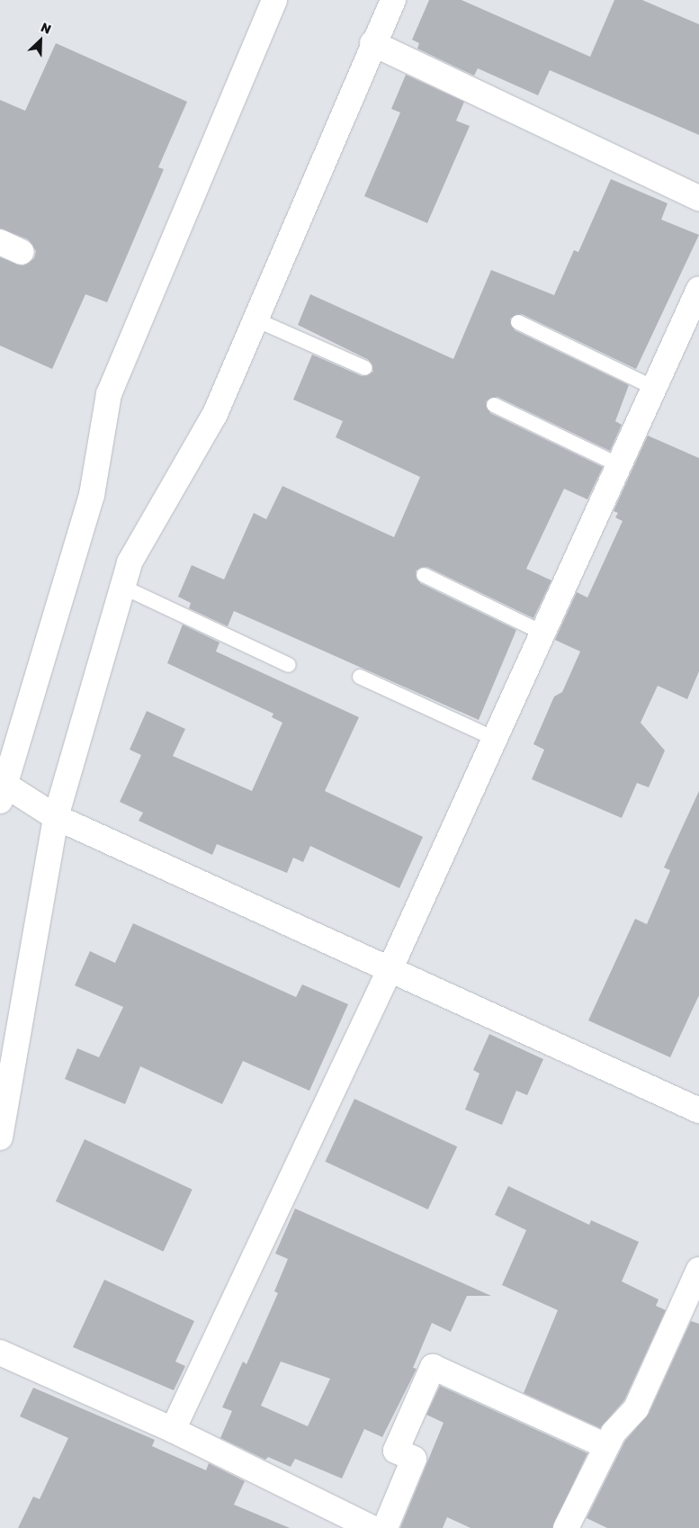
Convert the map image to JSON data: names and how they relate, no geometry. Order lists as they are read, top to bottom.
{
  "north": "top right"
}
